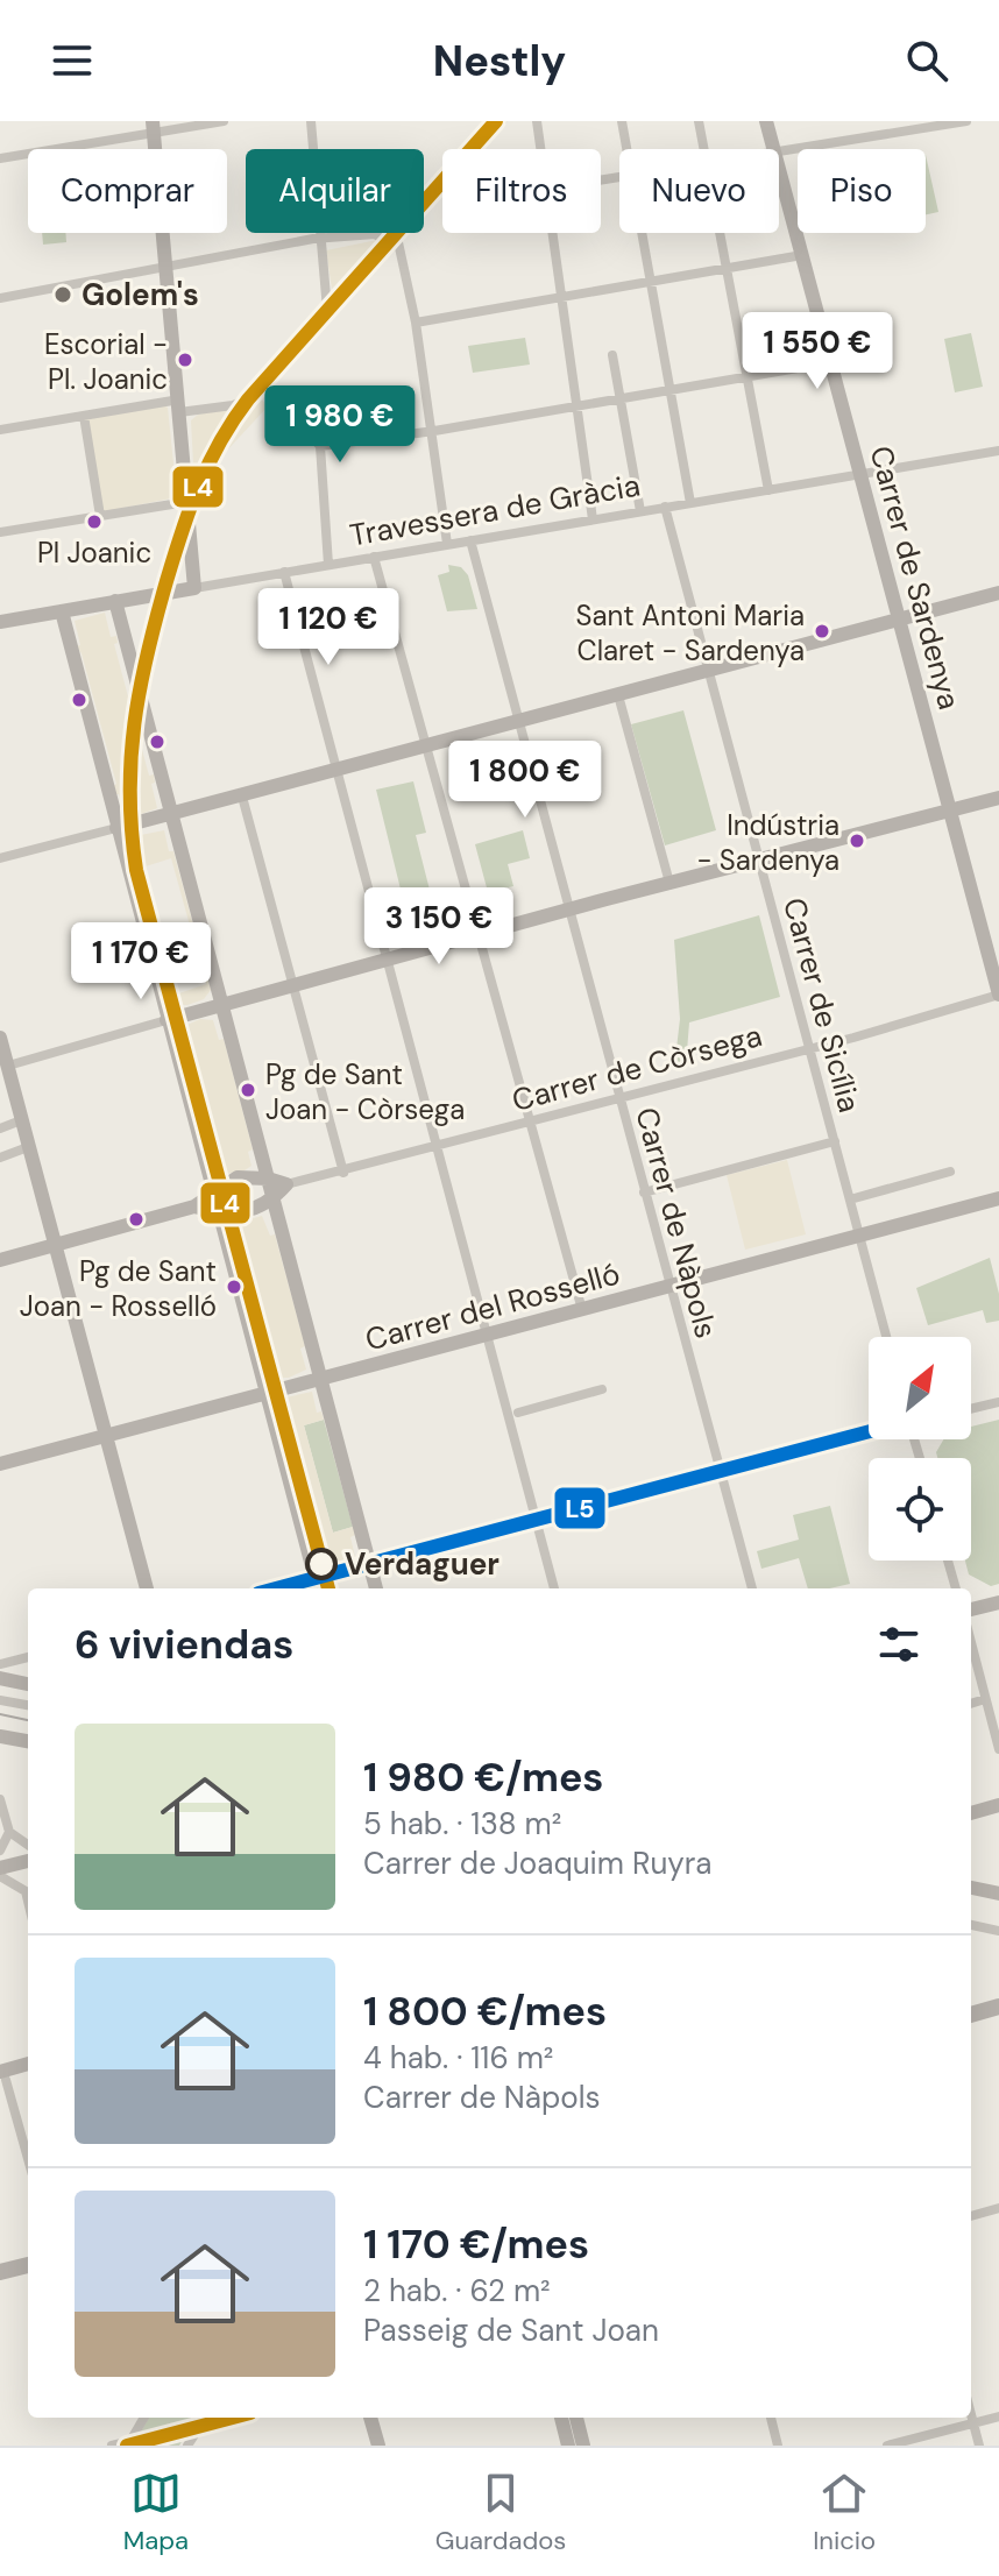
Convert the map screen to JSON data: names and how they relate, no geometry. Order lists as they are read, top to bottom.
{
  "streets": {
    "main road": ["Travessera de Gràcia", "Carrer de Sardenya", "Carrer del Rosselló"],
    "street": ["Carrer de Sicília", "Carrer de Còrsega", "Carrer de Nàpols"]
  },
  "crossings": [
    ["Travessera de Gràcia", "Carrer de Sardenya"],
    ["Travessera de Gràcia", "Carrer de Sicília"],
    ["Travessera de Gràcia", "Carrer de Nàpols"],
    ["Carrer de Sardenya", "Carrer de Còrsega"],
    ["Carrer de Sicília", "Carrer de Còrsega"],
    ["Carrer de Sicília", "Carrer del Rosselló"],
    ["Carrer de Còrsega", "Carrer de Nàpols"],
    ["Carrer de Nàpols", "Carrer del Rosselló"]
  ],
  "places": [
    "Golem's",
    "Escorial - Pl. Joanic",
    "Pl Joanic",
    "Sant Antoni Maria Claret - Sardenya",
    "Indústria - Sardenya",
    "Pg de Sant Joan - Còrsega",
    "Pg de Sant Joan - Rosselló",
    "Verdaguer"
  ],
  "lines": ["transit line L4", "transit line L5"],
  "north": "top right",
  "page": {
    "header": "Nestly",
    "chip": [
      "Comprar",
      "Alquilar",
      "Filtros",
      "Nuevo",
      "Piso"
    ],
    "price": [
      "1 550 €",
      "1 980 €",
      "1 120 €",
      "1 800 €",
      "3 150 €",
      "1 170 €"
    ],
    "heading": "6 viviendas",
    "list": [
      {
        "name": "1 980 €/mes",
        "note": "5 hab. · 138 m² · Carrer de Joaquim Ruyra"
      },
      {
        "name": "1 800 €/mes",
        "note": "4 hab. · 116 m² · Carrer de Nàpols"
      },
      {
        "name": "1 170 €/mes",
        "note": "2 hab. · 62 m² · Passeig de Sant Joan"
      }
    ],
    "tabs": ["Mapa", "Guardados", "Inicio"]
  }
}
